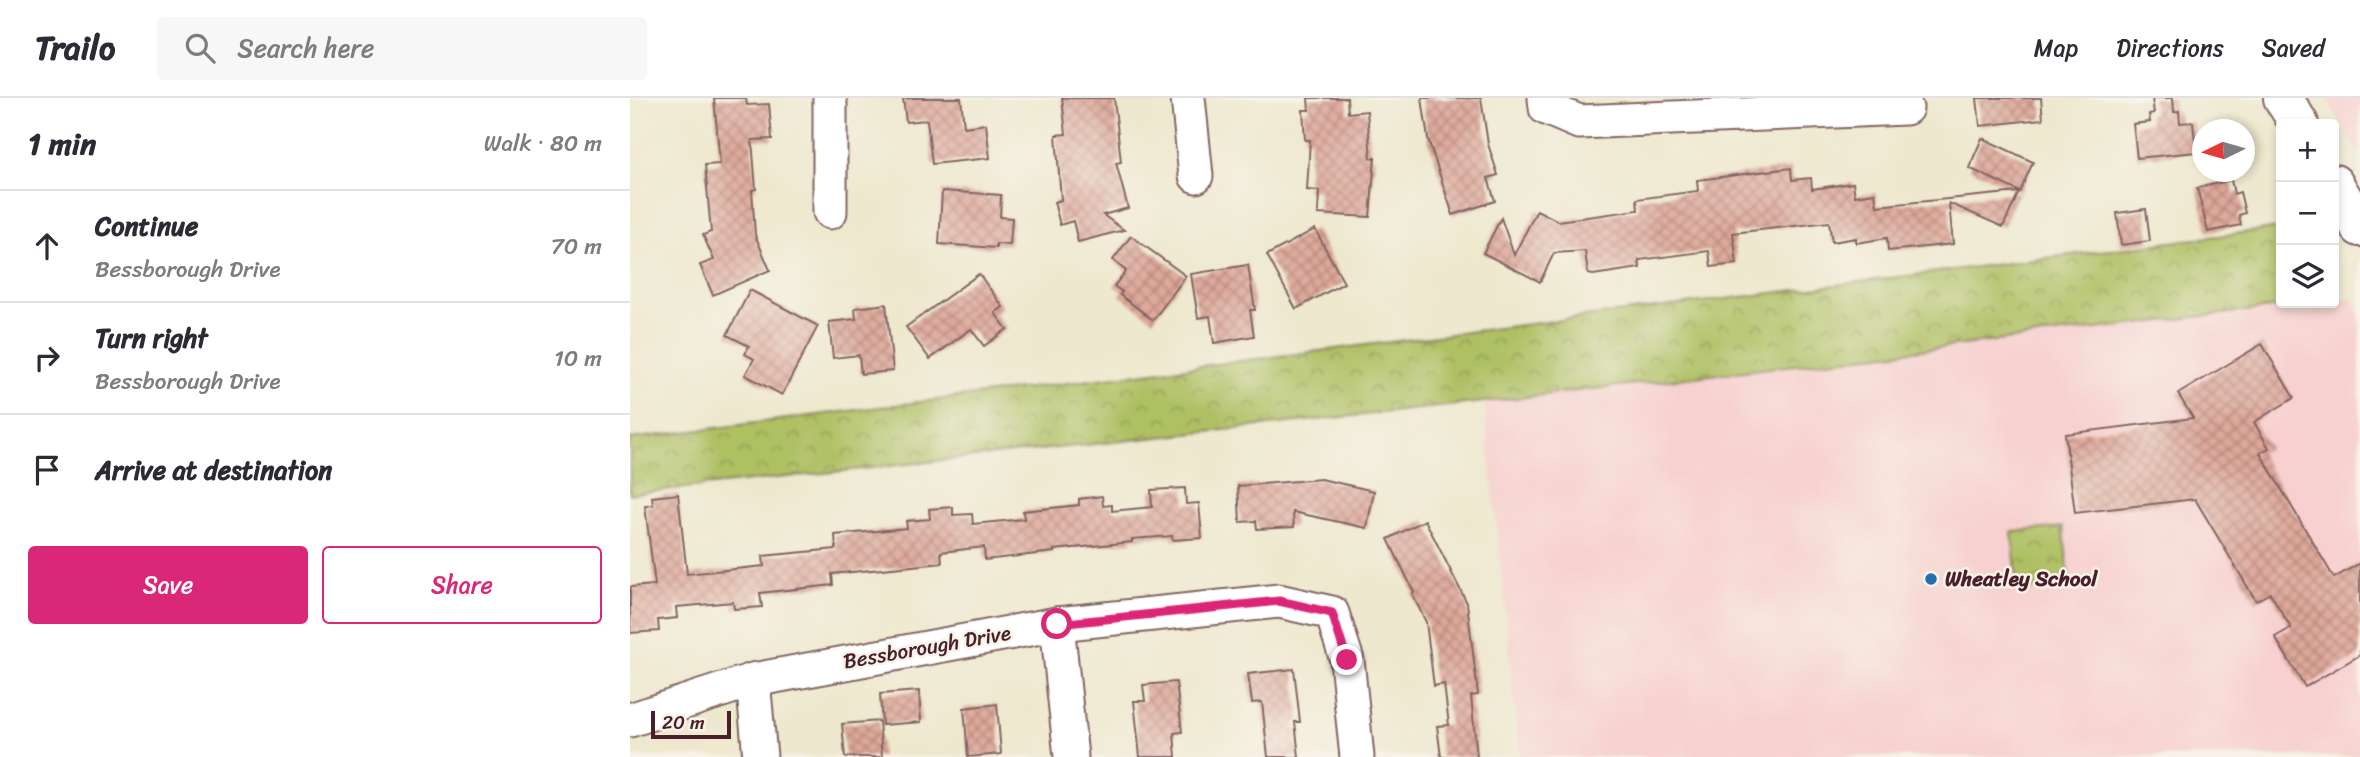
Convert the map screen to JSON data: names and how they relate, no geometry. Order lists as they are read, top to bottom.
{
  "streets": {
    "street": ["Bessborough Drive"]
  },
  "places": ["Wheatley School"],
  "scale_bar": "20 m",
  "north": "left",
  "page": {
    "header": "Trailo",
    "search": "Search here",
    "nav": ["Map", "Directions", "Saved"],
    "heading": ["1 min", "Walk · 80 m"],
    "map_buttons": ["+", "−"],
    "list": [
      ["Continue", "Bessborough Drive", "70 m"],
      ["Turn right", "Bessborough Drive", "10 m"],
      "Arrive at destination"
    ],
    "buttons": ["Save", "Share"],
    "scale": "20 m"
  }
}
